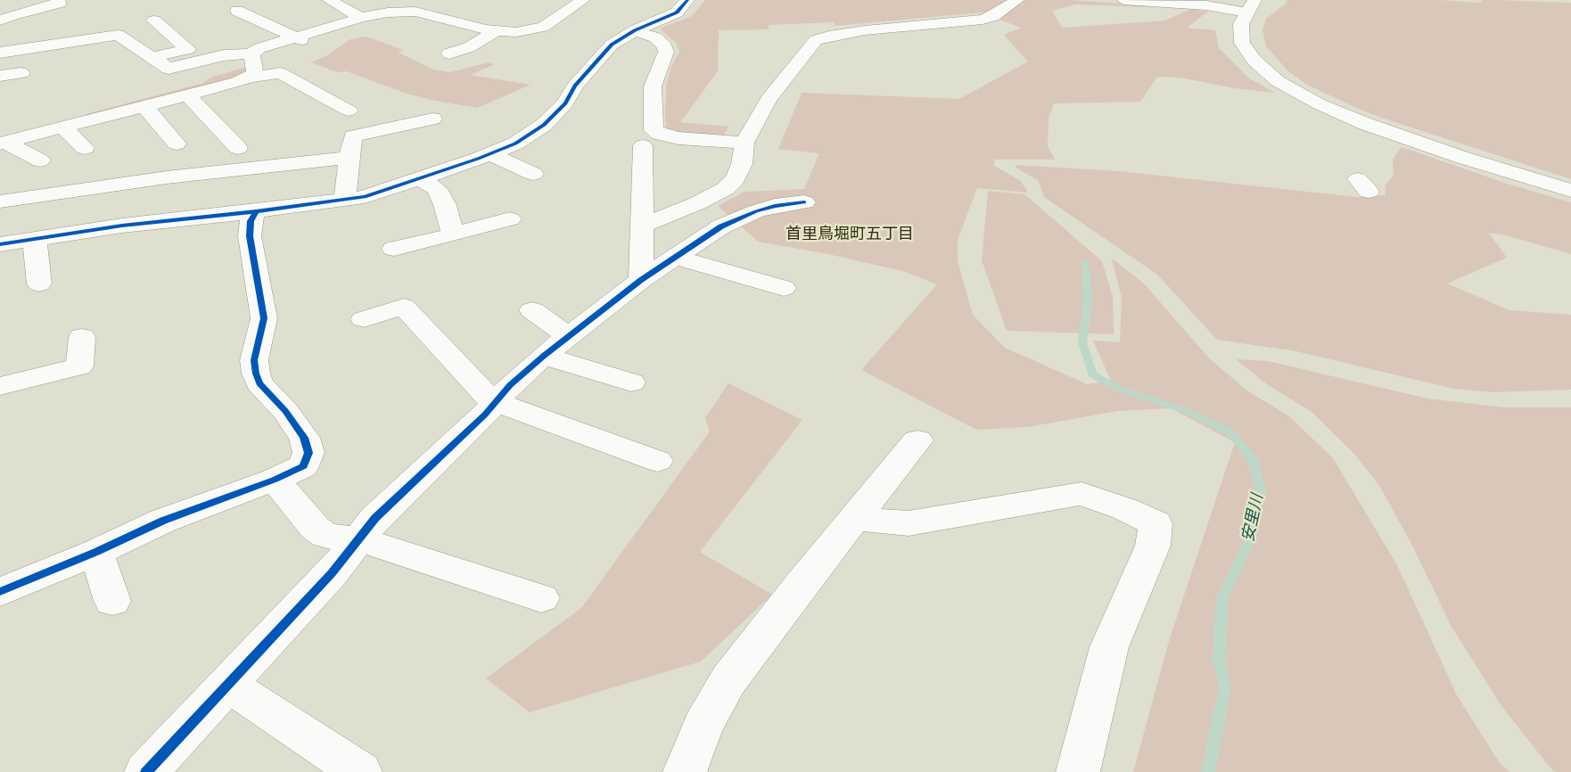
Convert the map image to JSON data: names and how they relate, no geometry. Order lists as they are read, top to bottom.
{
  "districts": ["首里鳥堀町五丁目"],
  "water": ["安里川"]
}
